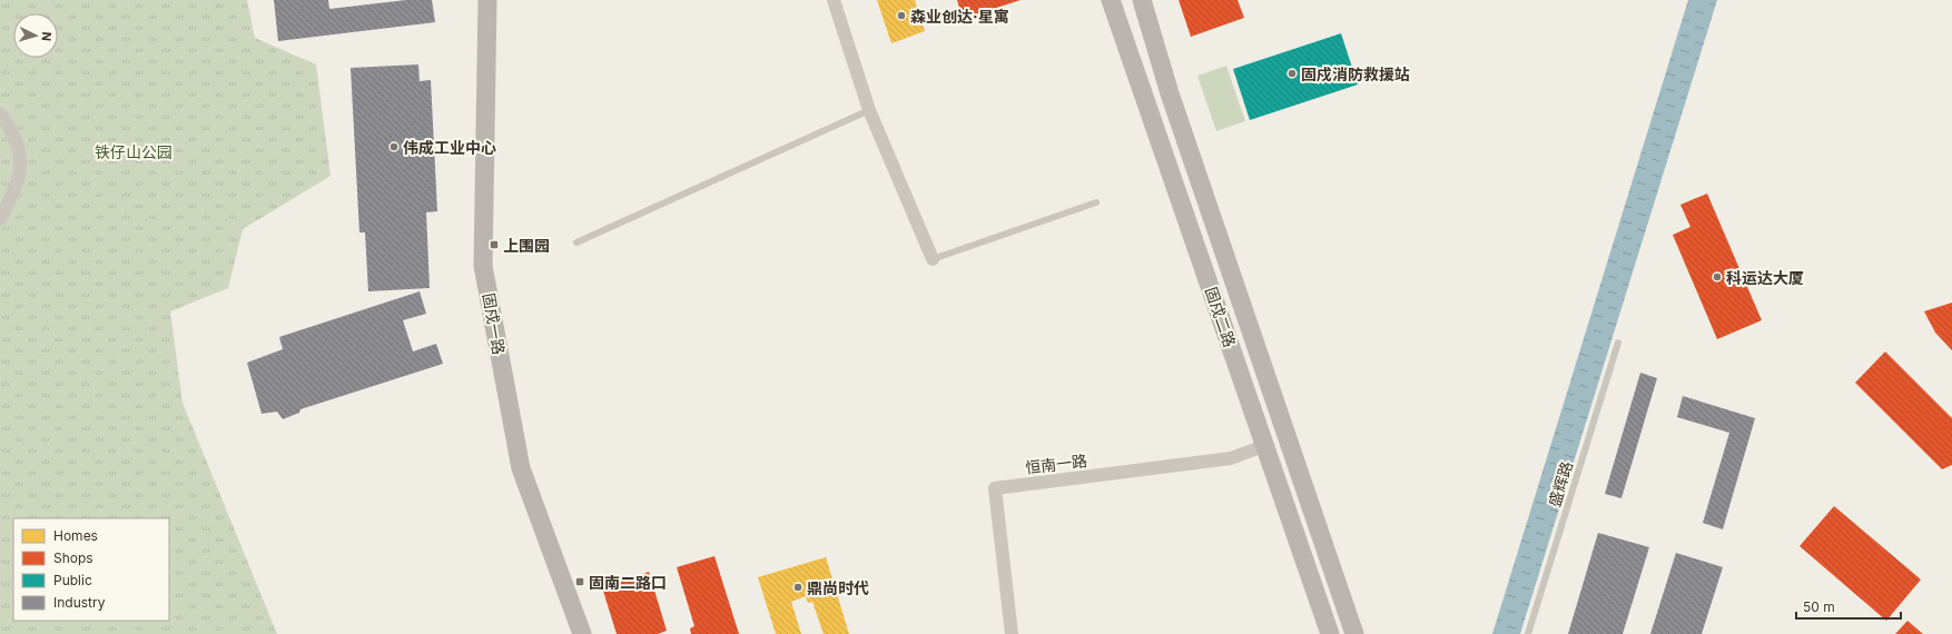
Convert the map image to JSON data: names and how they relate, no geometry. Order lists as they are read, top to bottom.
{
  "streets": {
    "street": ["固戍二路", "固戍一路", "恒南一路"],
    "lane": ["盛辉路"]
  },
  "crossings": [
    ["固戍二路", "恒南一路"]
  ],
  "parks": ["铁仔山公园"],
  "places": {
    "other": [
      "森业创达·星寓",
      "固戍消防救援站",
      "伟成工业中心",
      "科运达大厦",
      "鼎尚时代"
    ],
    "transit": ["上围园", "固南二路口"]
  },
  "legend": [
    "Homes",
    "Shops",
    "Public",
    "Industry"
  ],
  "scale_bar": "50 m",
  "north": "right"
}
